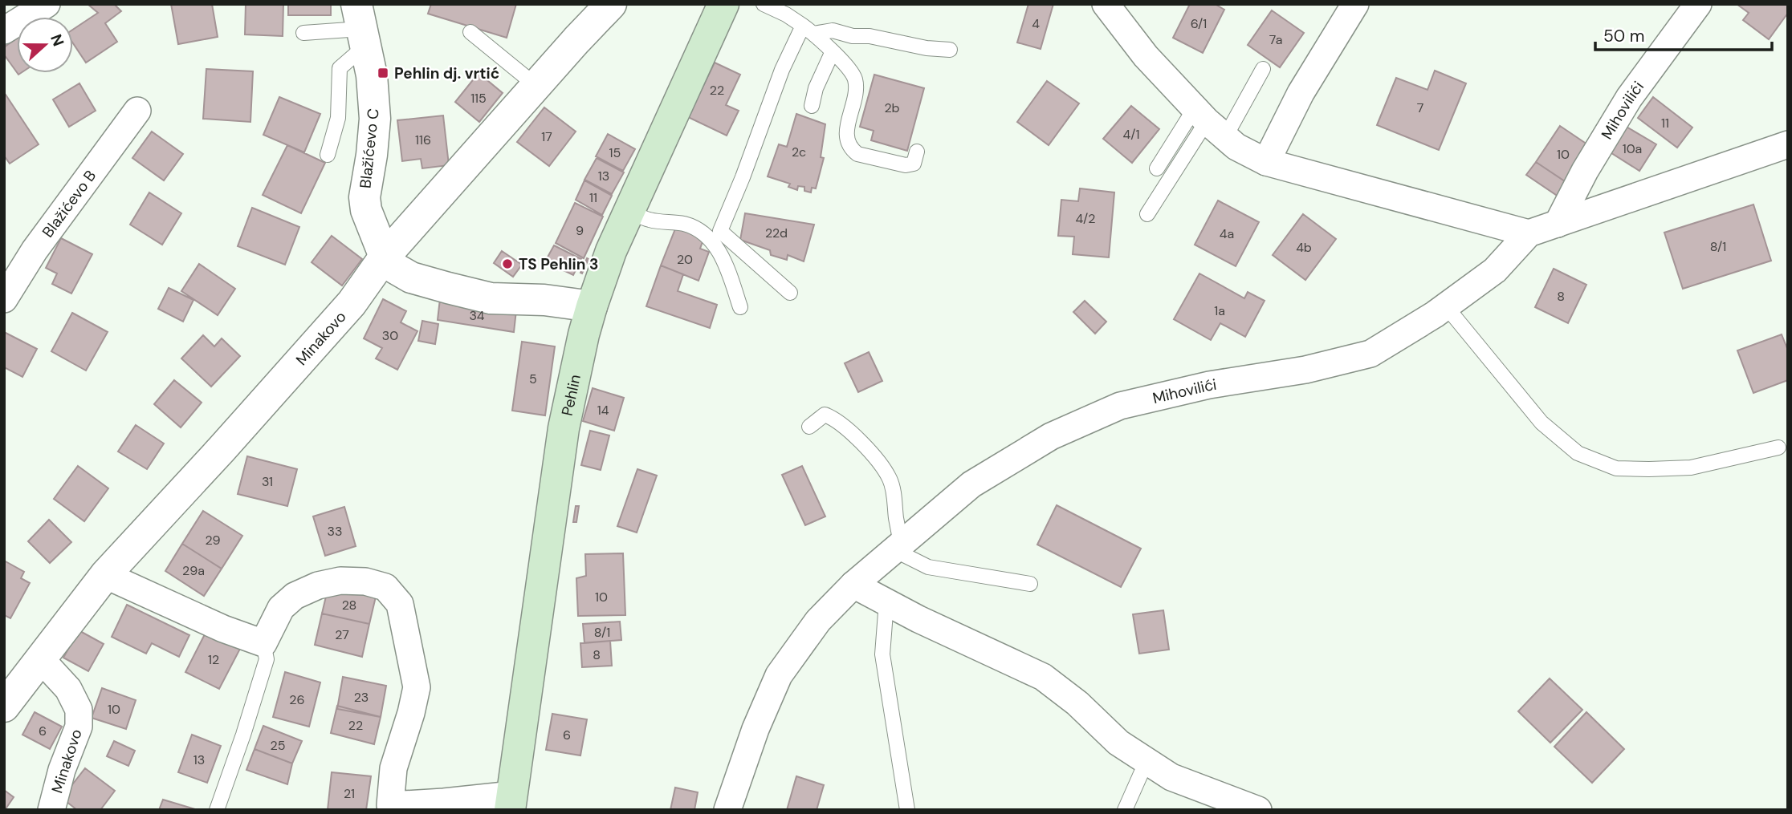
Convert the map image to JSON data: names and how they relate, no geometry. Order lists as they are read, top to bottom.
{
  "streets": {
    "main road": ["Pehlin"],
    "street": [
      "Mihovilići",
      "Blažićevo C",
      "Blažićevo B",
      "Minakovo"
    ]
  },
  "crossings": [
    ["Blažićevo C", "Minakovo"]
  ],
  "places": {
    "transit": ["Pehlin dj. vrtić"],
    "other": ["TS Pehlin 3"]
  },
  "house_numbers": [
    "4",
    "6/1",
    "7a",
    "22",
    "115",
    "2b",
    "7",
    "11",
    "4/1",
    "17",
    "116",
    "10a",
    "2c",
    "15",
    "10",
    "13",
    "11",
    "4/2",
    "9",
    "22d",
    "4a",
    "8/1",
    "4b",
    "20",
    "8",
    "1a",
    "34",
    "30",
    "5",
    "14",
    "31",
    "33",
    "29",
    "29a",
    "10",
    "28",
    "8/1",
    "27",
    "8",
    "12",
    "23",
    "26",
    "10",
    "22",
    "6",
    "6",
    "25",
    "13",
    "21"
  ],
  "scale_bar": "50 m",
  "north": "right"
}
